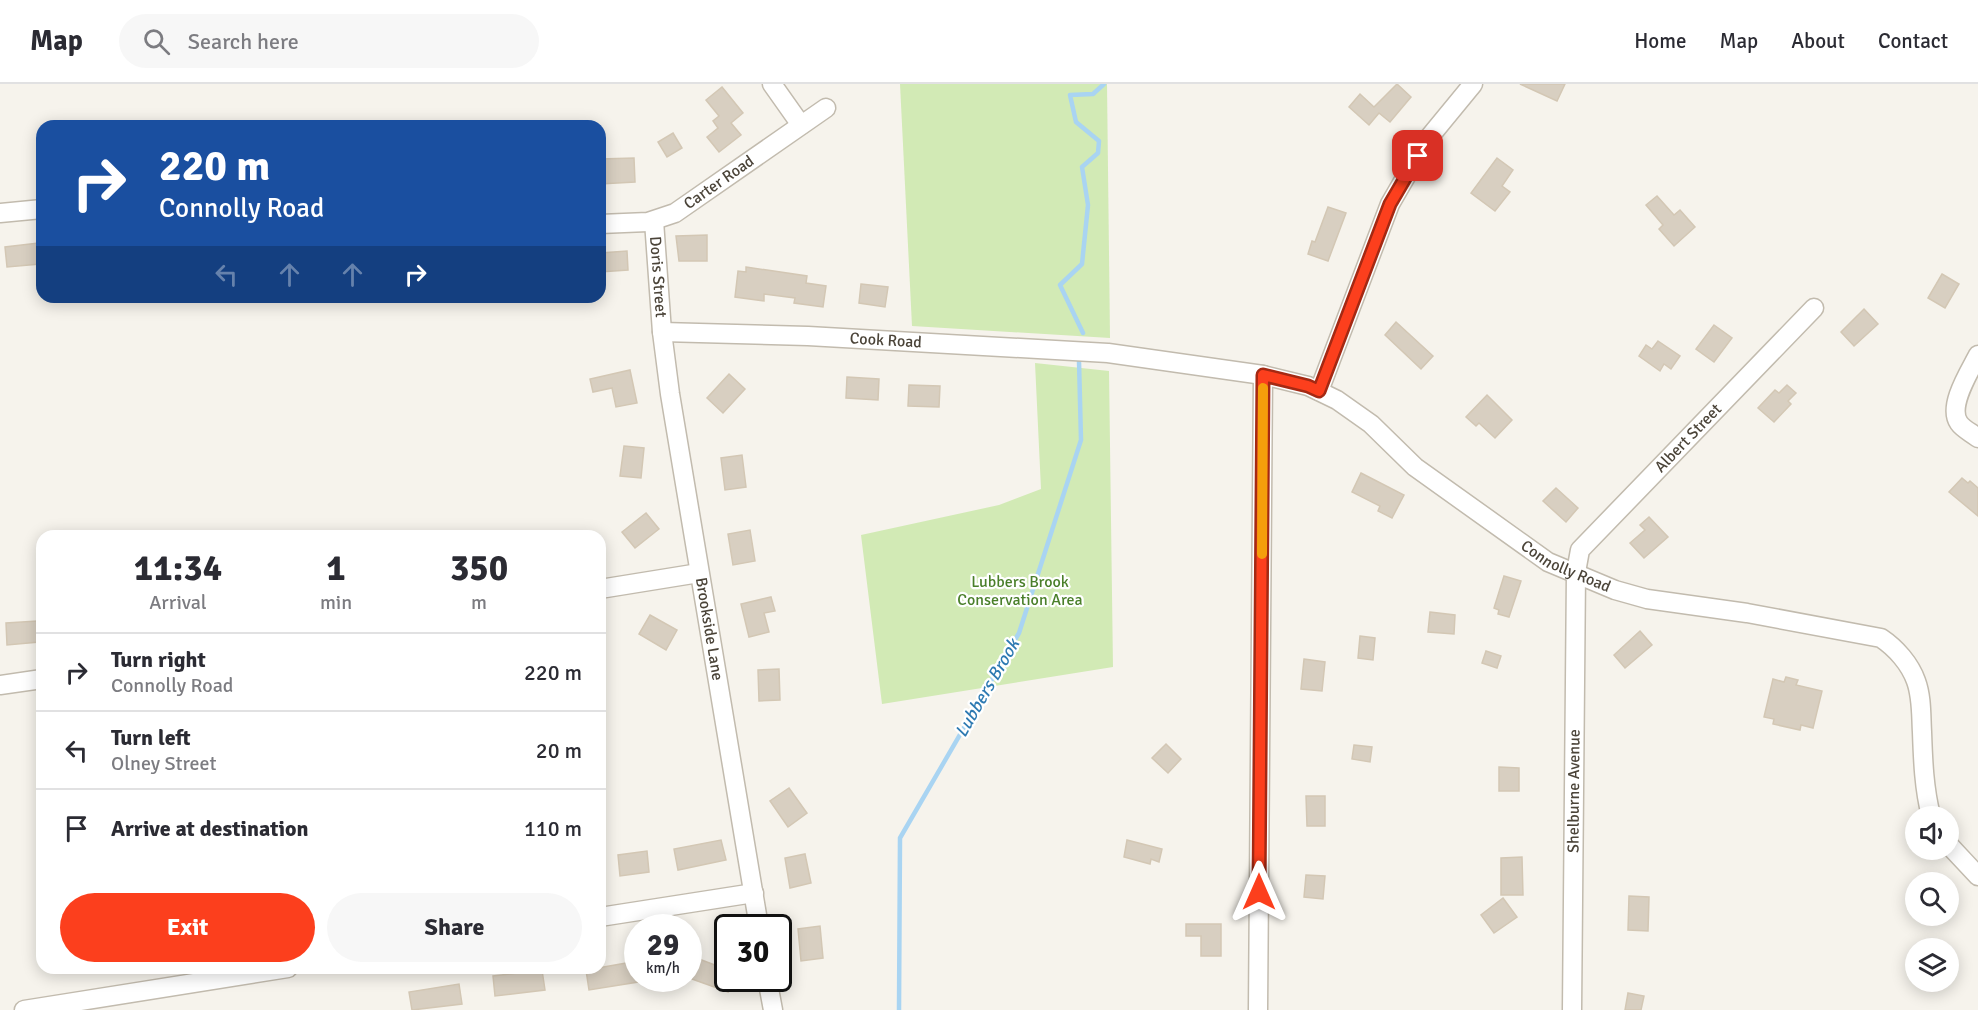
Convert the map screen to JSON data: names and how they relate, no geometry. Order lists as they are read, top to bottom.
{
  "streets": {
    "street": [
      "Carter Road",
      "Doris Street",
      "Cook Road",
      "Albert Street",
      "Connolly Road",
      "Brookside Lane",
      "Shelburne Avenue"
    ]
  },
  "crossings": [
    ["Carter Road", "Doris Street"],
    ["Doris Street", "Cook Road"],
    ["Doris Street", "Brookside Lane"],
    ["Cook Road", "Connolly Road"],
    ["Cook Road", "Brookside Lane"],
    ["Albert Street", "Connolly Road"],
    ["Albert Street", "Shelburne Avenue"],
    ["Connolly Road", "Shelburne Avenue"]
  ],
  "water": ["Lubbers Brook"],
  "parks": ["Lubbers Brook Conservation Area"],
  "page": {
    "header": "Map",
    "search": "Search here",
    "nav": [
      "Home",
      "Map",
      "About",
      "Contact"
    ],
    "turn": ["220 m", "Connolly Road"],
    "eta": [
      "11:34",
      "Arrival",
      "1",
      "min",
      "350",
      "m"
    ],
    "list": [
      {
        "name": "Turn right",
        "note": "Connolly Road",
        "value": "220 m"
      },
      {
        "name": "Turn left",
        "note": "Olney Street",
        "value": "20 m"
      },
      {
        "name": "Arrive at destination",
        "value": "110 m"
      }
    ],
    "buttons": ["Exit", "Share"],
    "speed": "29 km/h",
    "limit": "30"
  }
}
